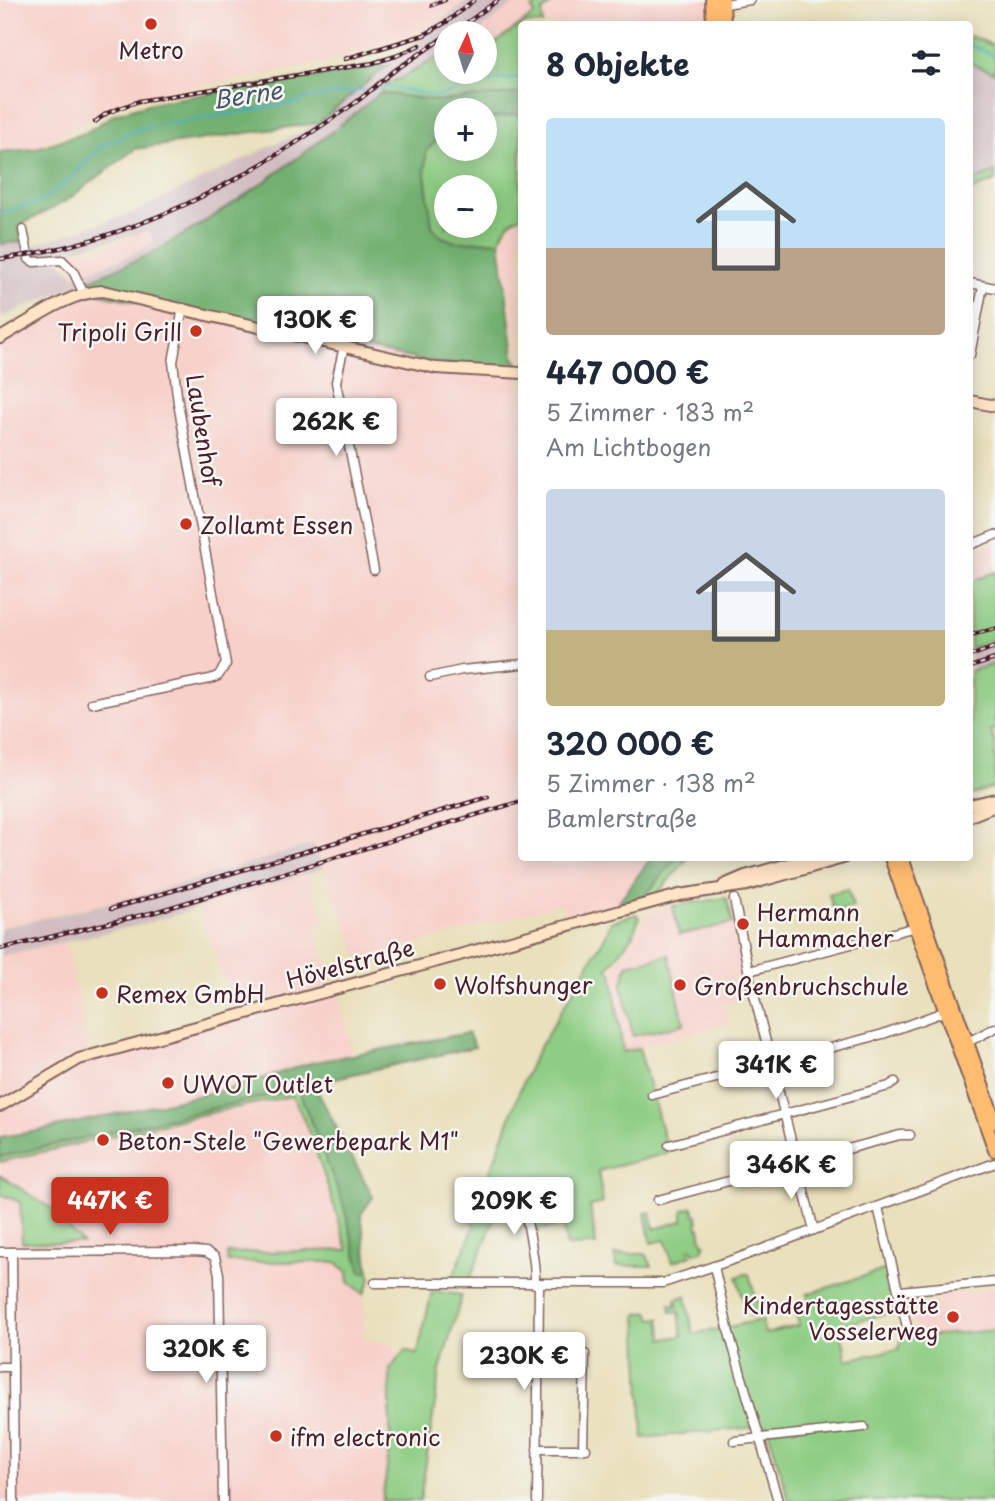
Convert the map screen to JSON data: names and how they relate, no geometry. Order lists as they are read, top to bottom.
{
  "streets": {
    "main road": ["Hövelstraße"],
    "street": ["Laubenhof"]
  },
  "water": ["Berne"],
  "places": [
    "Metro",
    "Tripoli Grill",
    "Zollamt Essen",
    "Hermann Hammacher",
    "Wolfshunger",
    "Großenbruchschule",
    "Remex GmbH",
    "UWOT Outlet",
    "Beton-Stele \"Gewerbepark M1\"",
    "Kindertagesstätte Vosselerweg",
    "ifm electronic"
  ],
  "north": "top",
  "page": {
    "map_buttons": ["+", "−"],
    "heading": "8 Objekte",
    "list": [
      {
        "name": "447 000 €",
        "note": "5 Zimmer · 183 m² · Am Lichtbogen"
      },
      {
        "name": "320 000 €",
        "note": "5 Zimmer · 138 m² · Bamlerstraße"
      }
    ],
    "price": [
      "130K €",
      "262K €",
      "341K €",
      "346K €",
      "447K €",
      "209K €",
      "320K €",
      "230K €"
    ]
  }
}
